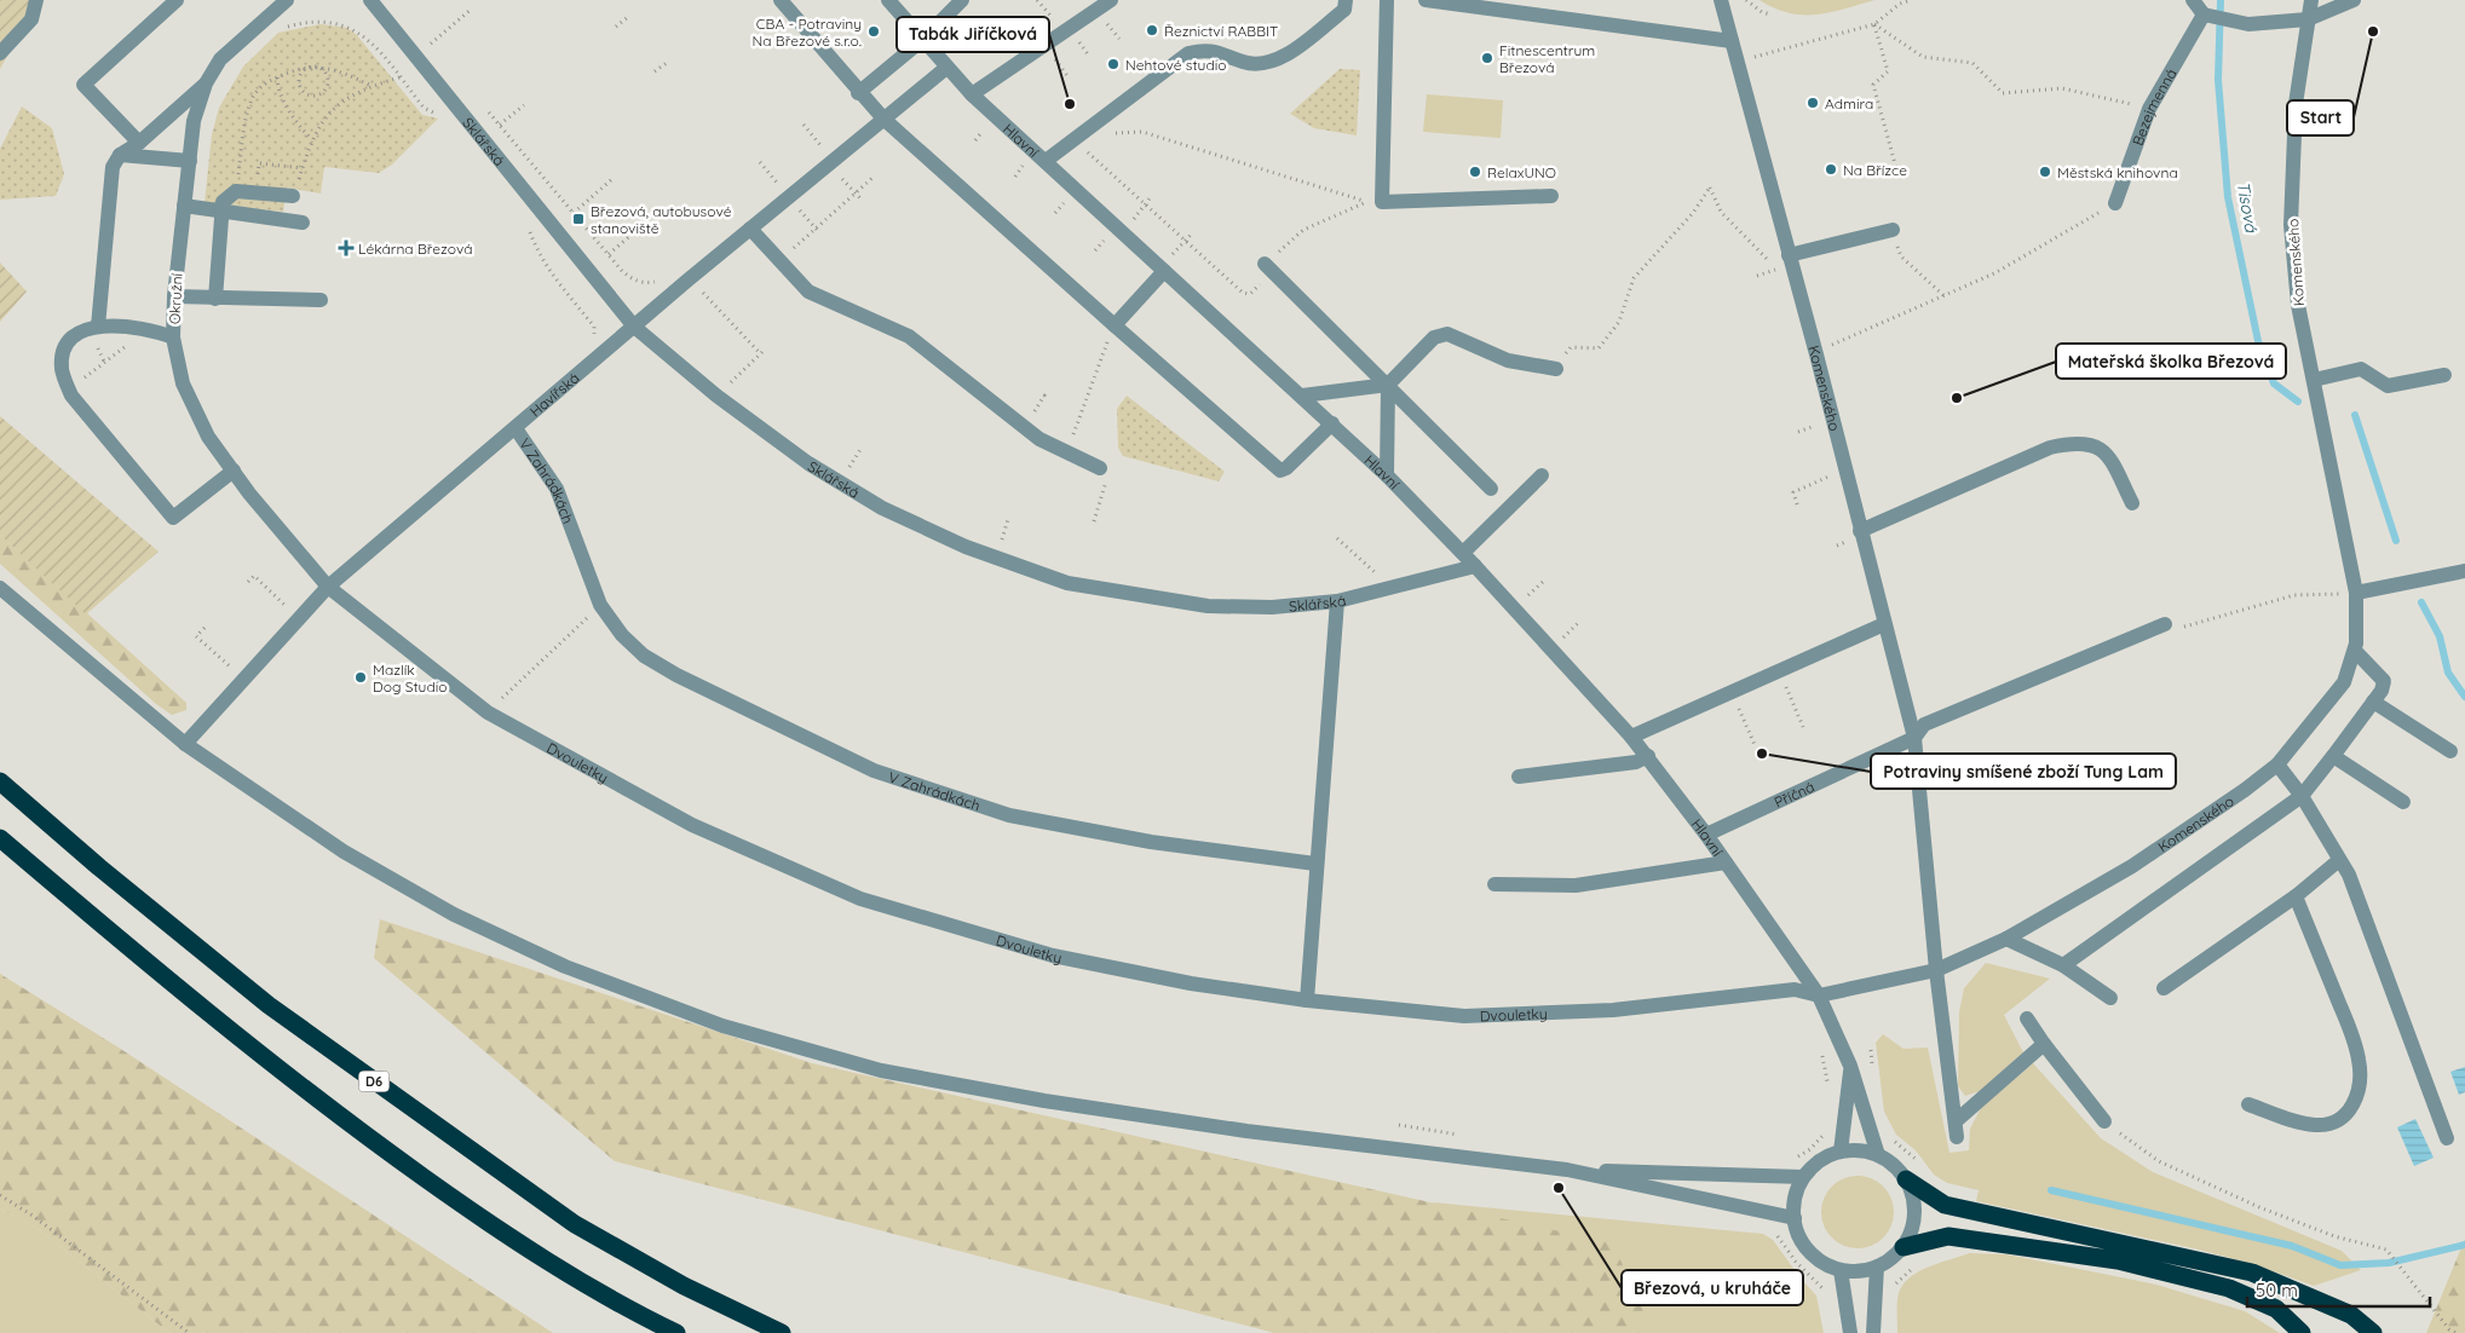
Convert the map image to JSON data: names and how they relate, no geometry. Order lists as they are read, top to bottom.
{
  "streets": {
    "highway": ["D6"],
    "street": [
      "Bezejmenná",
      "Hlavní",
      "Sklářská",
      "Komenského",
      "Okružní",
      "Havířská",
      "V Zahrádkách",
      "Dvouletky",
      "Příčná"
    ]
  },
  "crossings": [
    ["Hlavní", "Sklářská"],
    ["Hlavní", "Komenského"],
    ["Hlavní", "Havířská"],
    ["Hlavní", "Dvouletky"],
    ["Hlavní", "Příčná"],
    ["Sklářská", "Havířská"],
    ["Komenského", "Dvouletky"],
    ["Komenského", "Příčná"],
    ["Okružní", "Havířská"],
    ["Okružní", "Dvouletky"],
    ["Havířská", "V Zahrádkách"],
    ["Havířská", "Dvouletky"]
  ],
  "water": ["Tisová"],
  "places": {
    "other": [
      "Řeznictví RABBIT",
      "CBA - Potraviny Na Březové s.r.o.",
      "Start",
      "Fitnescentrum Březová",
      "Nehtové studio",
      "Admira",
      "Tabák Jiříčková",
      "Na Břízce",
      "RelaxUNO",
      "Městská knihovna",
      "Mateřská školka Březová",
      "Mazlík Dog Studio",
      "Potraviny smíšené zboží Tung Lam",
      "Březová, u kruháče"
    ],
    "transit": ["Březová, autobusové stanoviště"],
    "health": ["Lékárna Březová"]
  },
  "scale_bar": "50 m"
}
